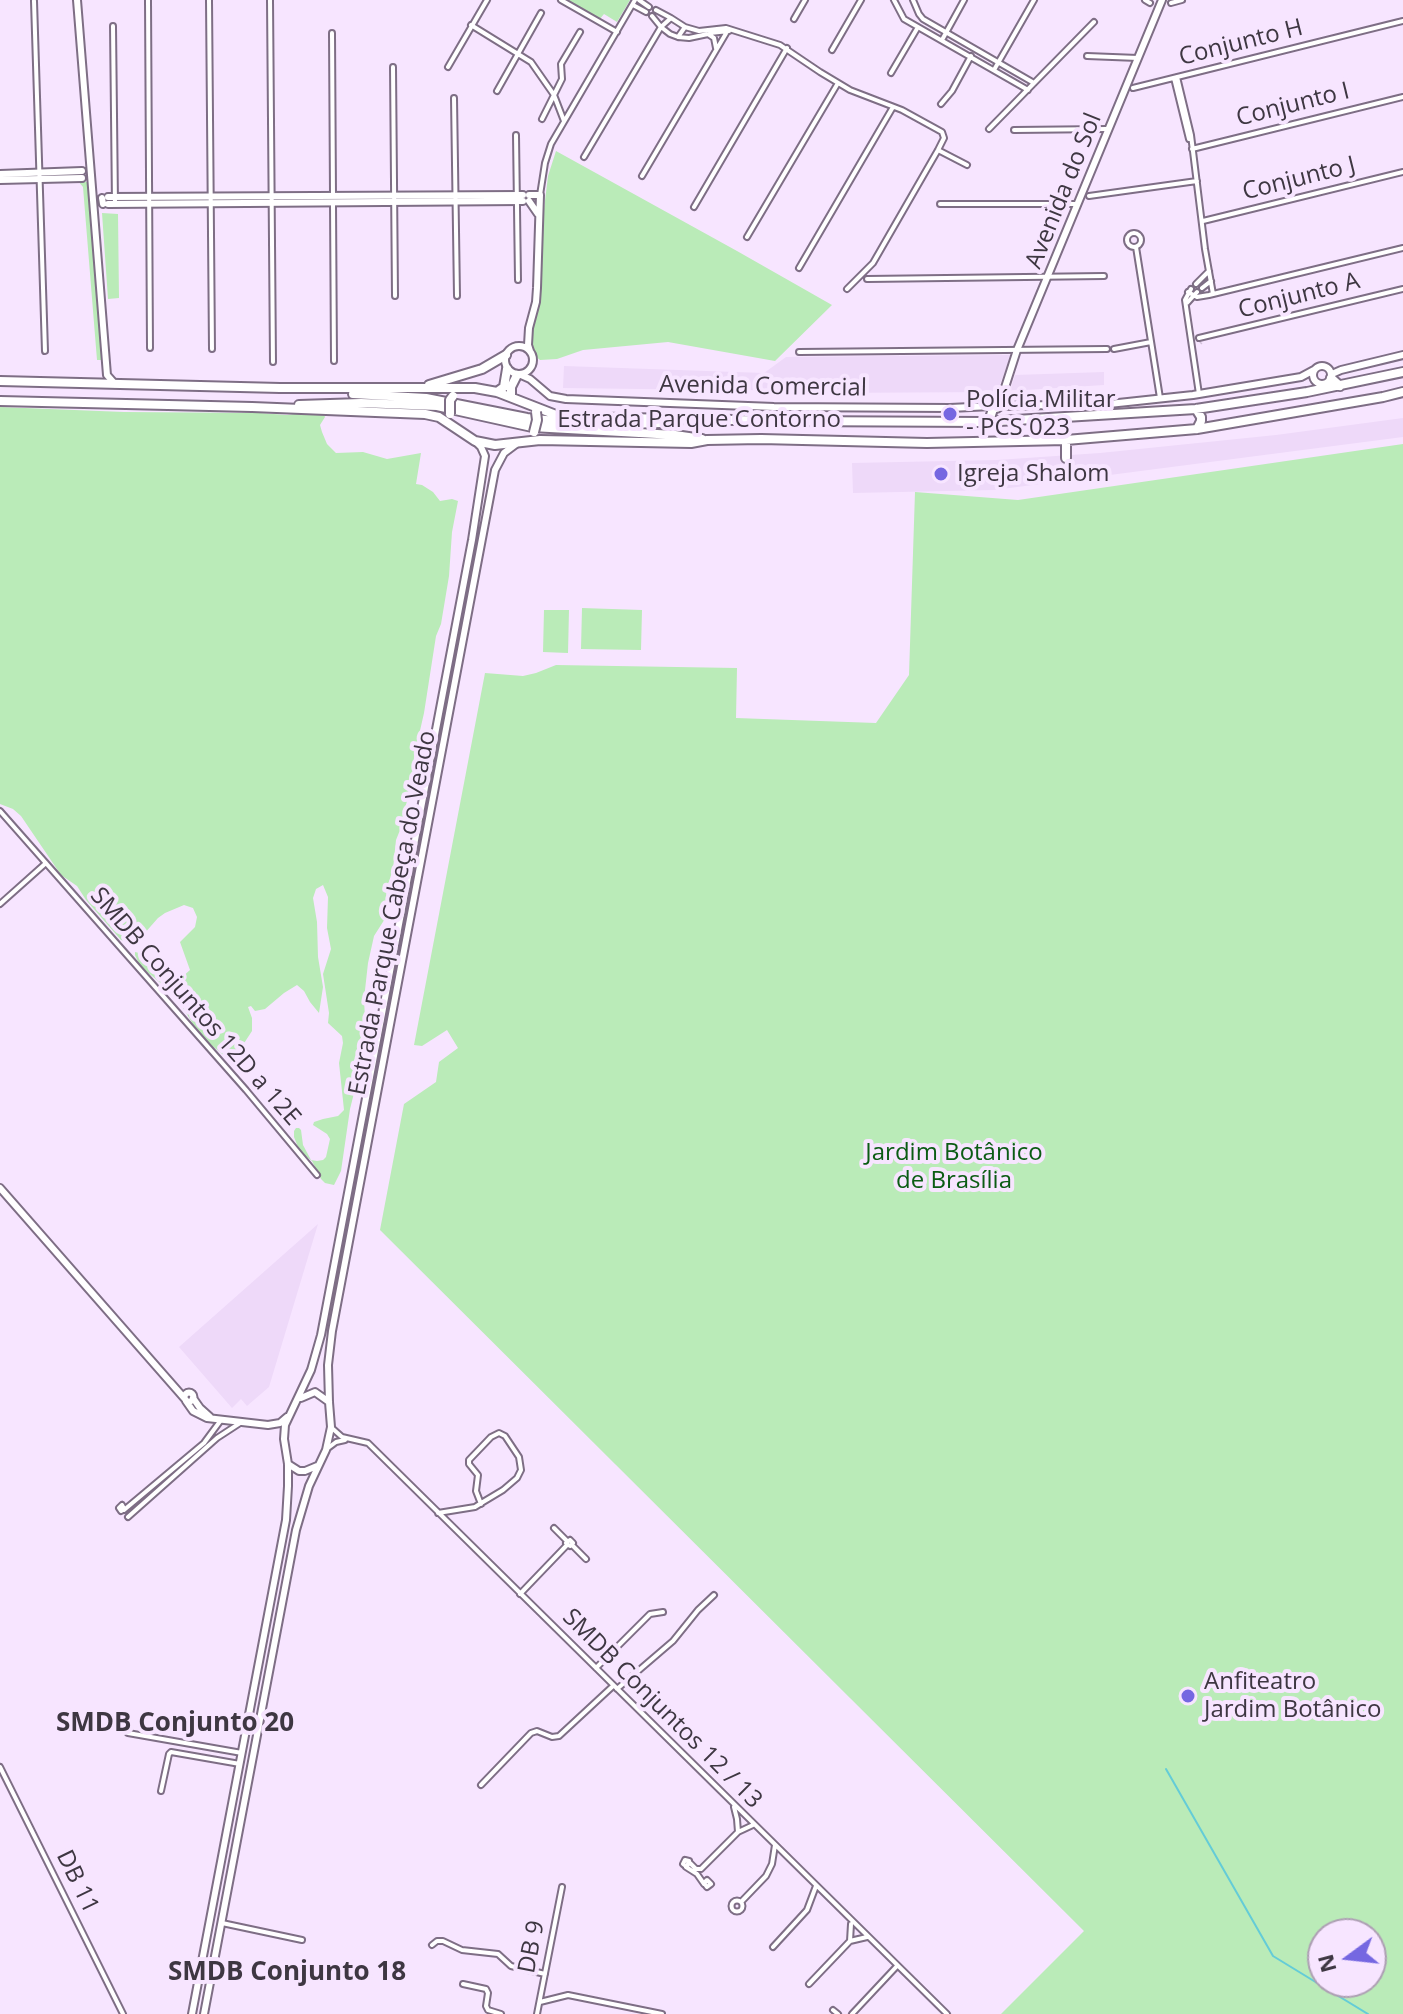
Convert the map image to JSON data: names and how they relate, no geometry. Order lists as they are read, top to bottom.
{
  "streets": {
    "highway": ["Estrada Parque Contorno"],
    "main road": ["Avenida do Sol", "Avenida Comercial", "Estrada Parque Cabeça do Veado"],
    "street": [
      "Conjunto H",
      "Conjunto I",
      "Conjunto J",
      "Conjunto A",
      "SMDB Conjuntos 12D a 12E",
      "SMDB Conjuntos 12 / 13",
      "DB 11",
      "DB 9"
    ]
  },
  "crossings": [
    ["Conjunto H", "Conjunto A"],
    ["Conjunto I", "Conjunto A"],
    ["Conjunto J", "Conjunto A"],
    ["Avenida do Sol", "Avenida Comercial"],
    ["Estrada Parque Contorno", "Estrada Parque Cabeça do Veado"],
    ["Estrada Parque Cabeça do Veado", "SMDB Conjuntos 12 / 13"]
  ],
  "districts": ["SMDB Conjunto 20", "SMDB Conjunto 18"],
  "parks": ["Jardim Botânico de Brasília"],
  "places": ["Polícia Militar - PCS 023", "Igreja Shalom", "Anfiteatro Jardim Botânico"],
  "north": "left"
}
